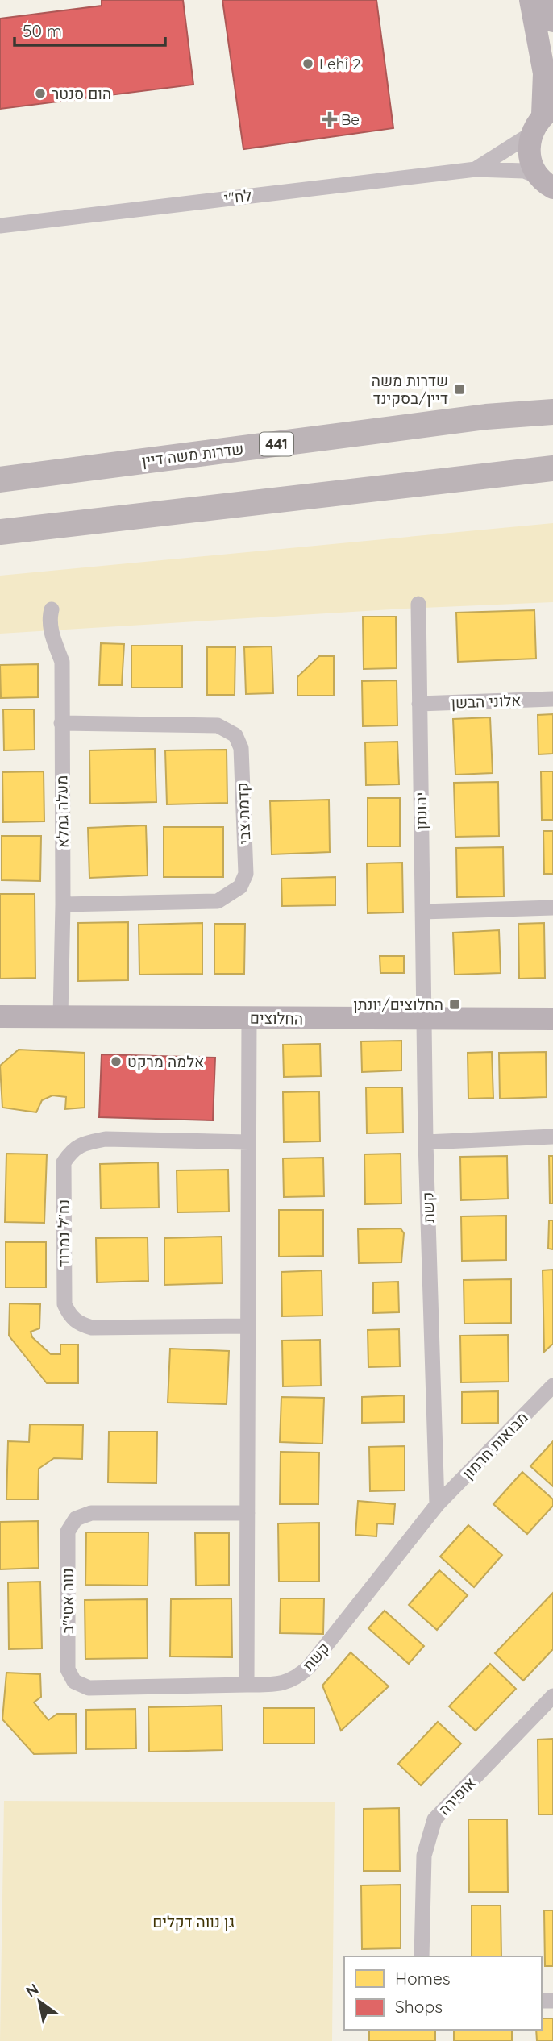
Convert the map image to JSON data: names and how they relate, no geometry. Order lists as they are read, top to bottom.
{
  "streets": {
    "main road": ["441", "שדרות משה דיין"],
    "street": [
      "לח\"י",
      "אלוני הבשן",
      "יהונתן",
      "מעלה גמלא",
      "קדמת צבי",
      "החלוצים",
      "קשת",
      "נח\"ל נמרוד",
      "מבואות חרמון",
      "נווה אטי\"ב",
      "אופירה"
    ]
  },
  "crossings": [
    ["אלוני הבשן", "יהונתן"],
    ["יהונתן", "החלוצים"],
    ["יהונתן", "קשת"],
    ["מעלה גמלא", "קדמת צבי"],
    ["מעלה גמלא", "החלוצים"],
    ["החלוצים", "קשת"],
    ["קשת", "מבואות חרמון"],
    ["קשת", "נווה אטי\"ב"]
  ],
  "parks": ["גן נווה דקלים"],
  "places": {
    "other": ["Lehi 2", "הום סנטר", "אלמה מרקט"],
    "health": ["Be"],
    "transit": ["שדרות משה דיין/בסקינד", "החלוצים/יונתן"]
  },
  "legend": ["Homes", "Shops"],
  "scale_bar": "50 m",
  "north": "top left"
}
